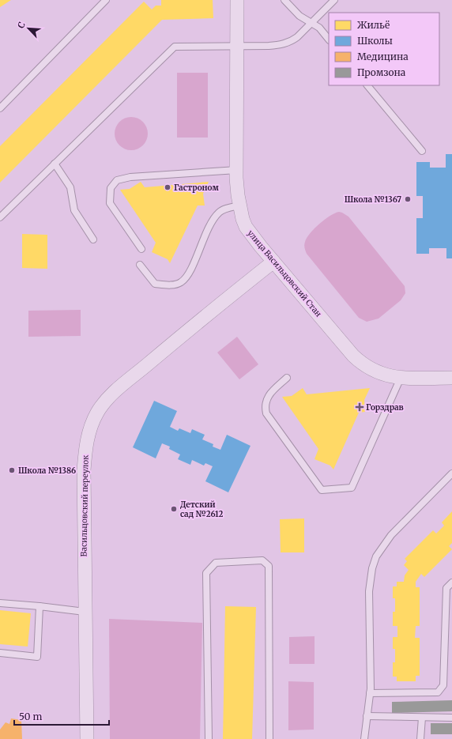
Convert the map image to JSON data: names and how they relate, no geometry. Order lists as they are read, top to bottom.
{
  "streets": {
    "street": ["улица Васильцовский Стан", "Васильцовский переулок"]
  },
  "crossings": [
    ["улица Васильцовский Стан", "Васильцовский переулок"]
  ],
  "places": {
    "other": [
      "Гастроном",
      "Школа №1367",
      "Школа №1386",
      "Детский сад №2612"
    ],
    "health": ["Горздрав"]
  },
  "legend": [
    "Жильё",
    "Школы",
    "Медицина",
    "Промзона"
  ],
  "scale_bar": "50 m",
  "north": "top left"
}
